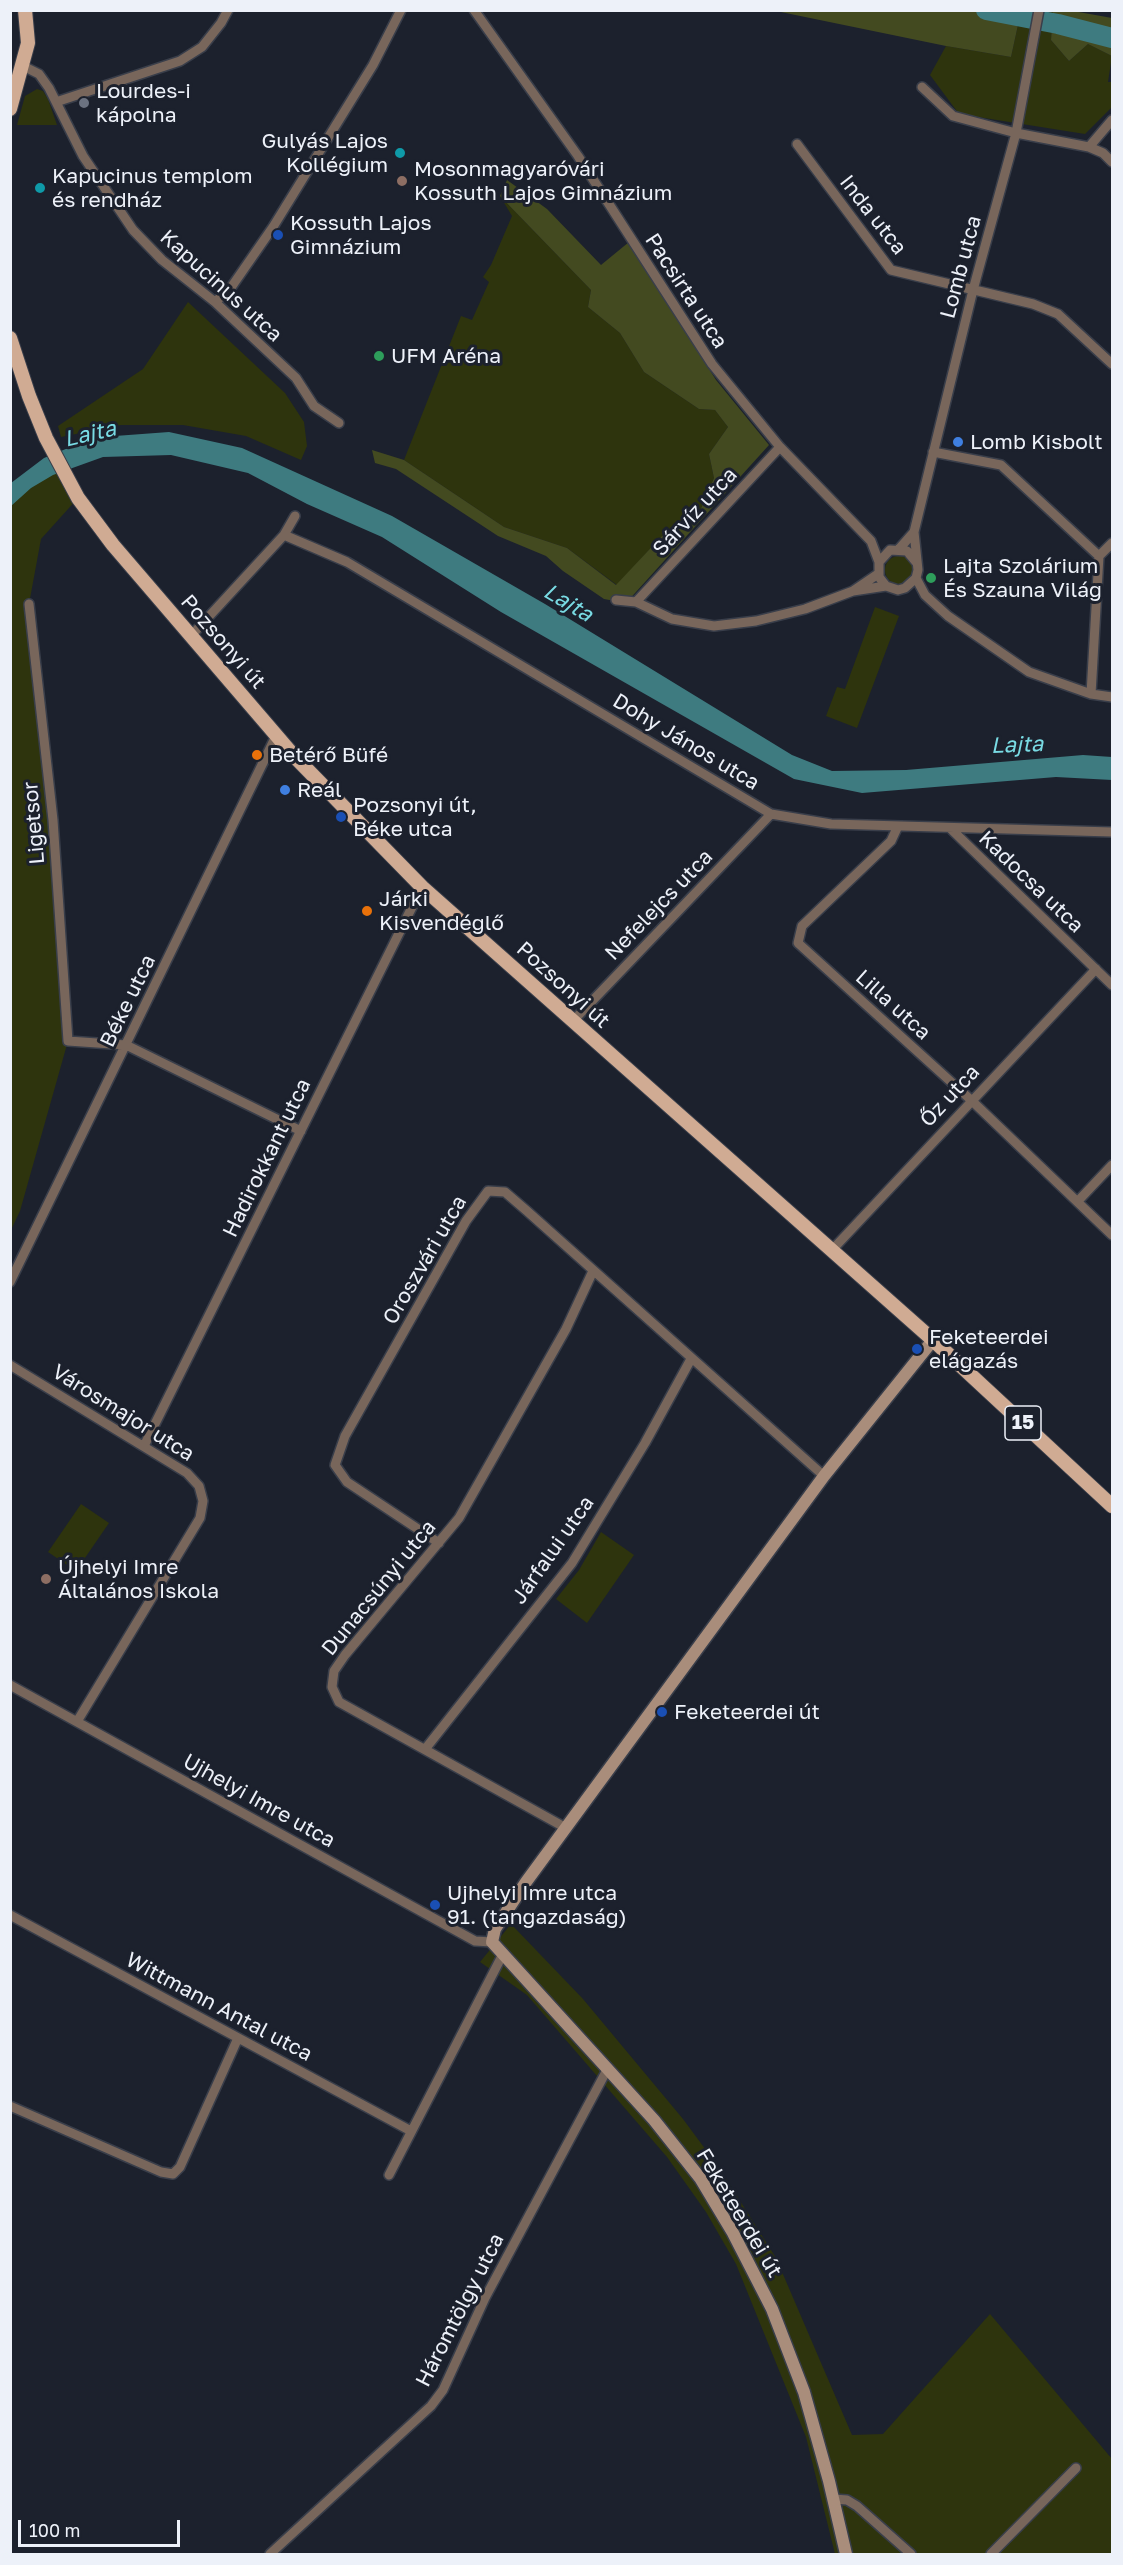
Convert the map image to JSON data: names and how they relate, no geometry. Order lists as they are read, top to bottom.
{
  "streets": {
    "main road": ["Pozsonyi út", "15", "Feketeerdei út"],
    "street": [
      "Inda utca",
      "Lomb utca",
      "Kapucinus utca",
      "Pacsirta utca",
      "Sárvíz utca",
      "Dohy János utca",
      "Ligetsor",
      "Kadocsa utca",
      "Nefelejcs utca",
      "Béke utca",
      "Lilla utca",
      "Őz utca",
      "Hadirokkant utca",
      "Oroszvári utca",
      "Városmajor utca",
      "Járfalui utca",
      "Dunacsúnyi utca",
      "Ujhelyi Imre utca",
      "Wittmann Antal utca",
      "Háromtölgy utca"
    ]
  },
  "crossings": [
    ["Inda utca", "Lomb utca"],
    ["Pacsirta utca", "Sárvíz utca"],
    ["Pozsonyi út", "Nefelejcs utca"],
    ["Pozsonyi út", "Béke utca"],
    ["Pozsonyi út", "Őz utca"],
    ["Pozsonyi út", "Hadirokkant utca"],
    ["Dohy János utca", "Kadocsa utca"],
    ["Dohy János utca", "Nefelejcs utca"],
    ["Dohy János utca", "Lilla utca"],
    ["Ligetsor", "Béke utca"],
    ["Kadocsa utca", "Őz utca"],
    ["Lilla utca", "Őz utca"],
    ["Hadirokkant utca", "Városmajor utca"],
    ["Oroszvári utca", "Járfalui utca"],
    ["Oroszvári utca", "Dunacsúnyi utca"],
    ["Városmajor utca", "Ujhelyi Imre utca"],
    ["Járfalui utca", "Dunacsúnyi utca"],
    ["Ujhelyi Imre utca", "Feketeerdei út"],
    ["Feketeerdei út", "Háromtölgy utca"]
  ],
  "water": ["Lajta"],
  "places": [
    "Lourdes-i kápolna",
    "Gulyás Lajos Kollégium",
    "Mosonmagyaróvári Kossuth Lajos Gimnázium",
    "Kapucinus templom és rendház",
    "Kossuth Lajos Gimnázium",
    "UFM Aréna",
    "Lomb Kisbolt",
    "Lajta Szolárium És Szauna Világ",
    "Betérő Büfé",
    "Reál",
    "Pozsonyi út, Béke utca",
    "Járki Kisvendéglő",
    "Feketeerdei elágazás",
    "Újhelyi Imre Általános Iskola",
    "Feketeerdei út",
    "Ujhelyi Imre utca 91. (tangazdaság)"
  ],
  "scale_bar": "100 m"
}
